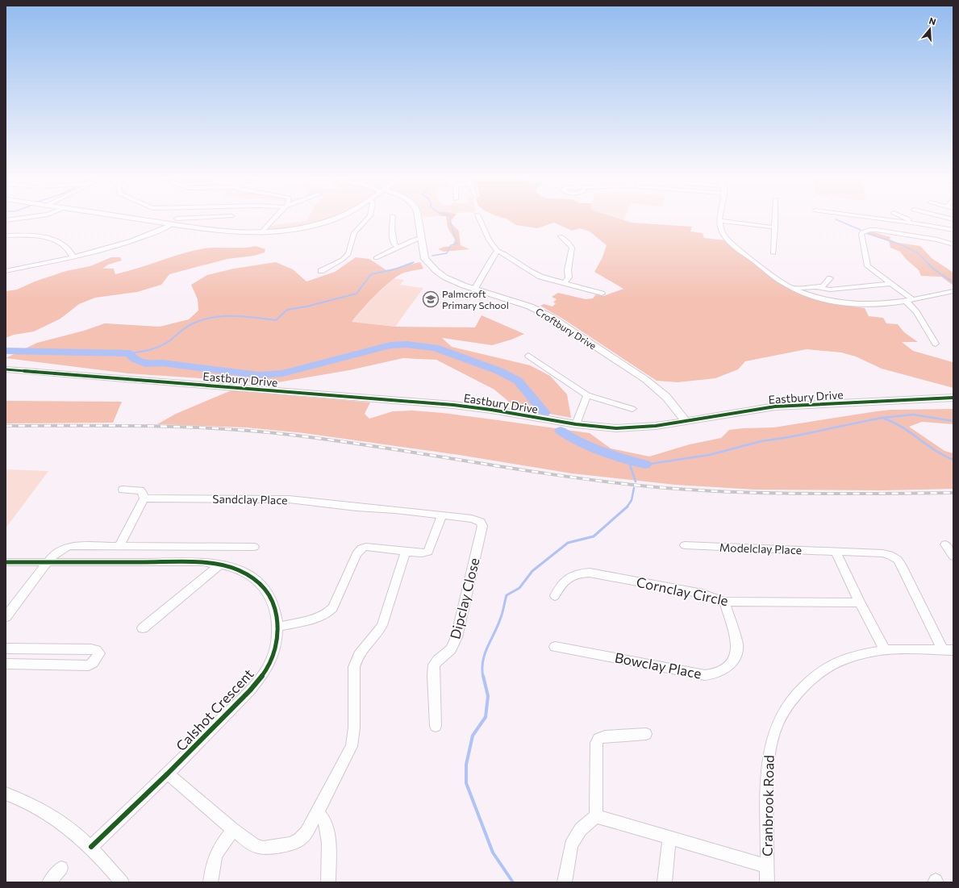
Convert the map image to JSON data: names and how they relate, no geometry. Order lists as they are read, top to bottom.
{
  "streets": {
    "street": [
      "Croftbury Drive",
      "Eastbury Drive",
      "Sandclay Place",
      "Modelclay Place",
      "Cornclay Circle",
      "Dipclay Close",
      "Bowclay Place",
      "Calshot Crescent",
      "Cranbrook Road"
    ]
  },
  "crossings": [
    ["Croftbury Drive", "Eastbury Drive"],
    ["Sandclay Place", "Dipclay Close"],
    ["Modelclay Place", "Cranbrook Road"],
    ["Cornclay Circle", "Bowclay Place"]
  ],
  "places": {
    "school or university": ["Palmcroft Primary School"]
  },
  "north": "top"
}
